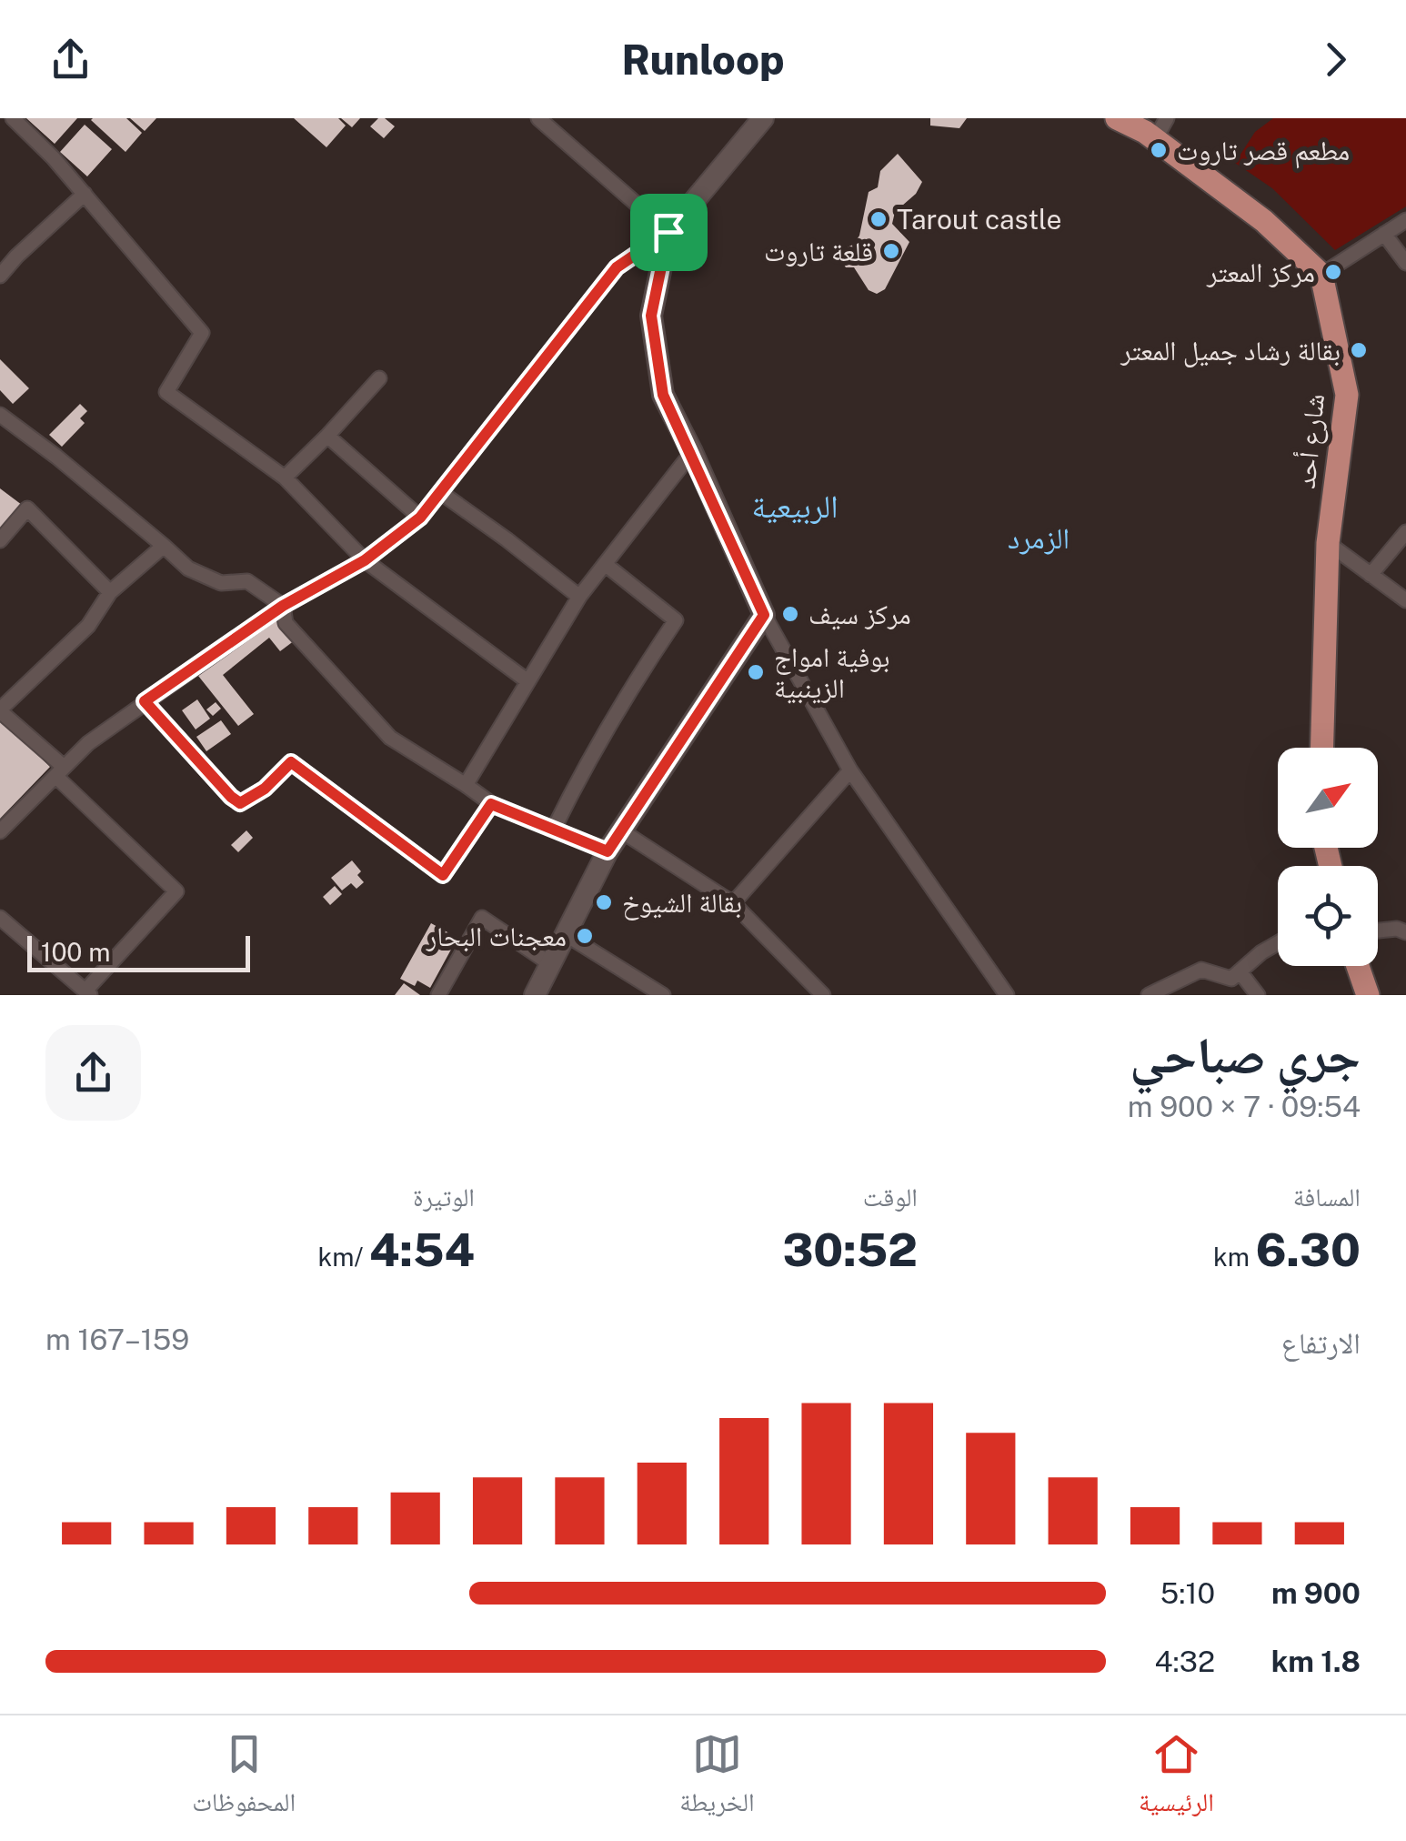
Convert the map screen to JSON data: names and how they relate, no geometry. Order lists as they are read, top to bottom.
{
  "streets": {
    "main road": ["شارع أحد"]
  },
  "districts": ["الربيعية", "الزمرد"],
  "places": [
    "مطعم قصر تاروت",
    "Tarout castle",
    "قلعة تاروت",
    "مركز المعتر",
    "بقالة رشاد جميل المعتر",
    "مركز سيف",
    "بوفية امواج الزينبية",
    "بقالة الشيوخ",
    "معجنات البحار"
  ],
  "scale_bar": "100 m",
  "north": "top right",
  "page": {
    "header": "Runloop",
    "scale": "100 m",
    "heading": ["جري صباحي", "09:54 · 7 × 900 m"],
    "stats": [
      ["المسافة", "6.30 km"],
      ["الوقت", "30:52"],
      ["الوتيرة", "4:54 /km"]
    ],
    "chart": ["الارتفاع", "159–167 m"],
    "list": [
      {
        "name": "900 m",
        "note": "5:10"
      },
      {
        "name": "1.8 km",
        "note": "4:32"
      }
    ],
    "tabs": ["الرئيسية", "الخريطة", "المحفوظات"]
  }
}
